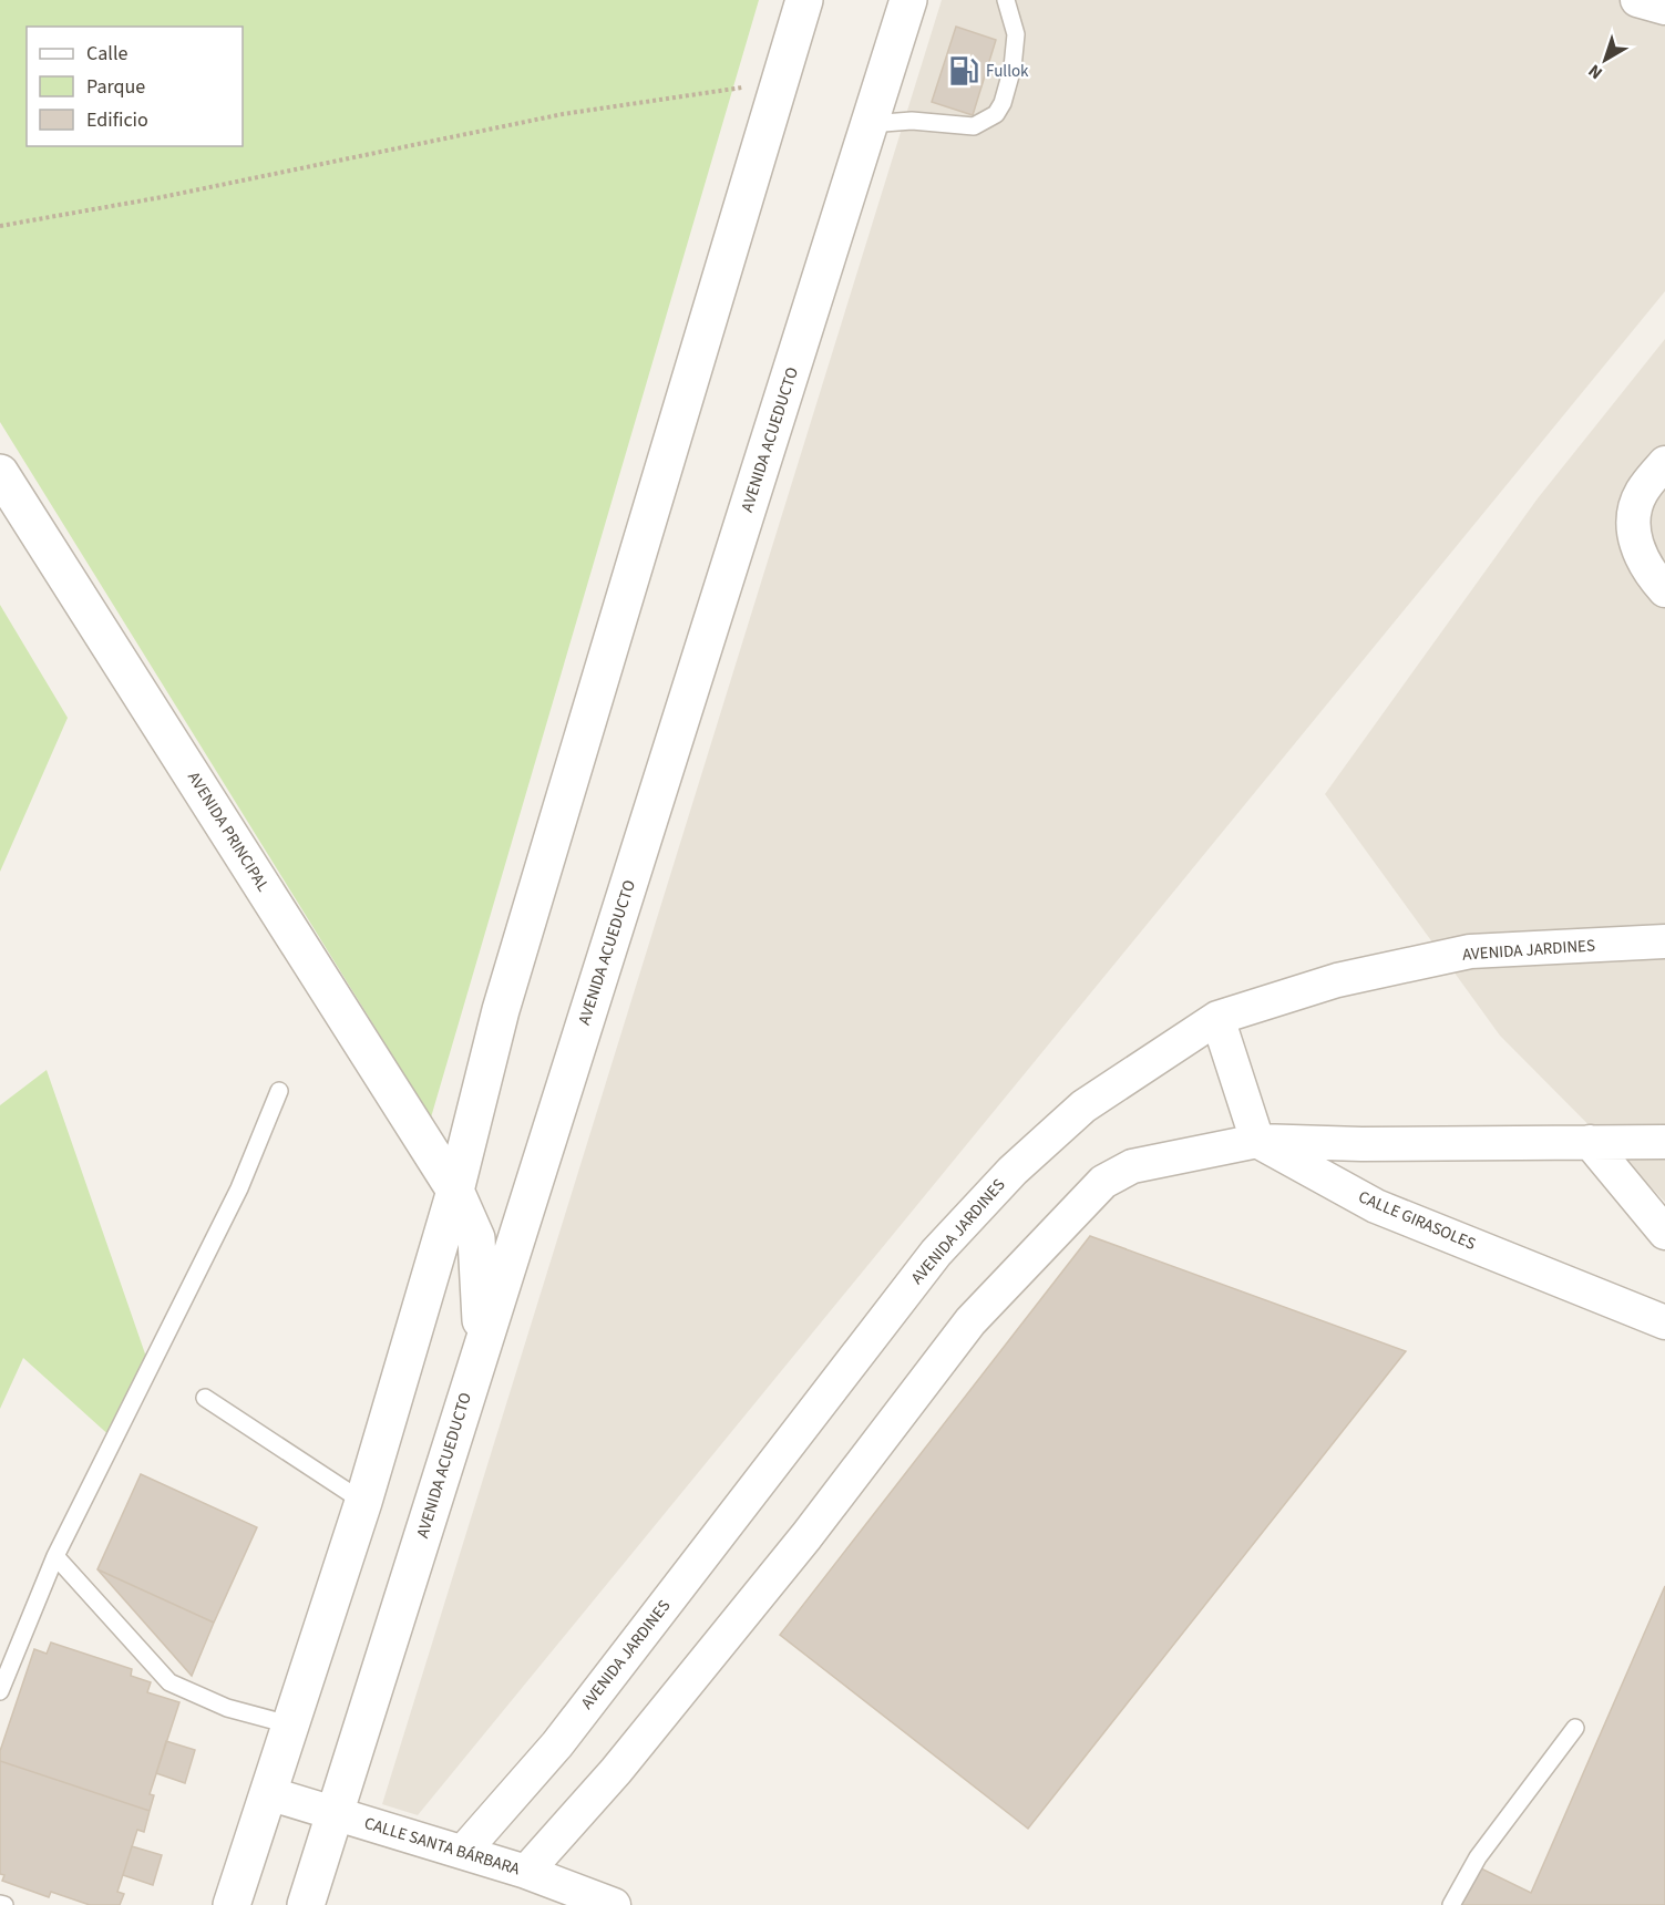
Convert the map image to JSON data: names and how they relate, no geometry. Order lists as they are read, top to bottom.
{
  "streets": {
    "street": [
      "AVENIDA ACUEDUCTO",
      "AVENIDA PRINCIPAL",
      "AVENIDA JARDINES",
      "CALLE GIRASOLES",
      "CALLE SANTA BÁRBARA"
    ]
  },
  "crossings": [
    ["AVENIDA ACUEDUCTO", "AVENIDA PRINCIPAL"],
    ["AVENIDA ACUEDUCTO", "CALLE SANTA BÁRBARA"],
    ["AVENIDA JARDINES", "CALLE SANTA BÁRBARA"]
  ],
  "places": {
    "fuel station": ["Fullok"]
  },
  "legend": ["Calle", "Parque", "Edificio"],
  "north": "bottom left"
}
